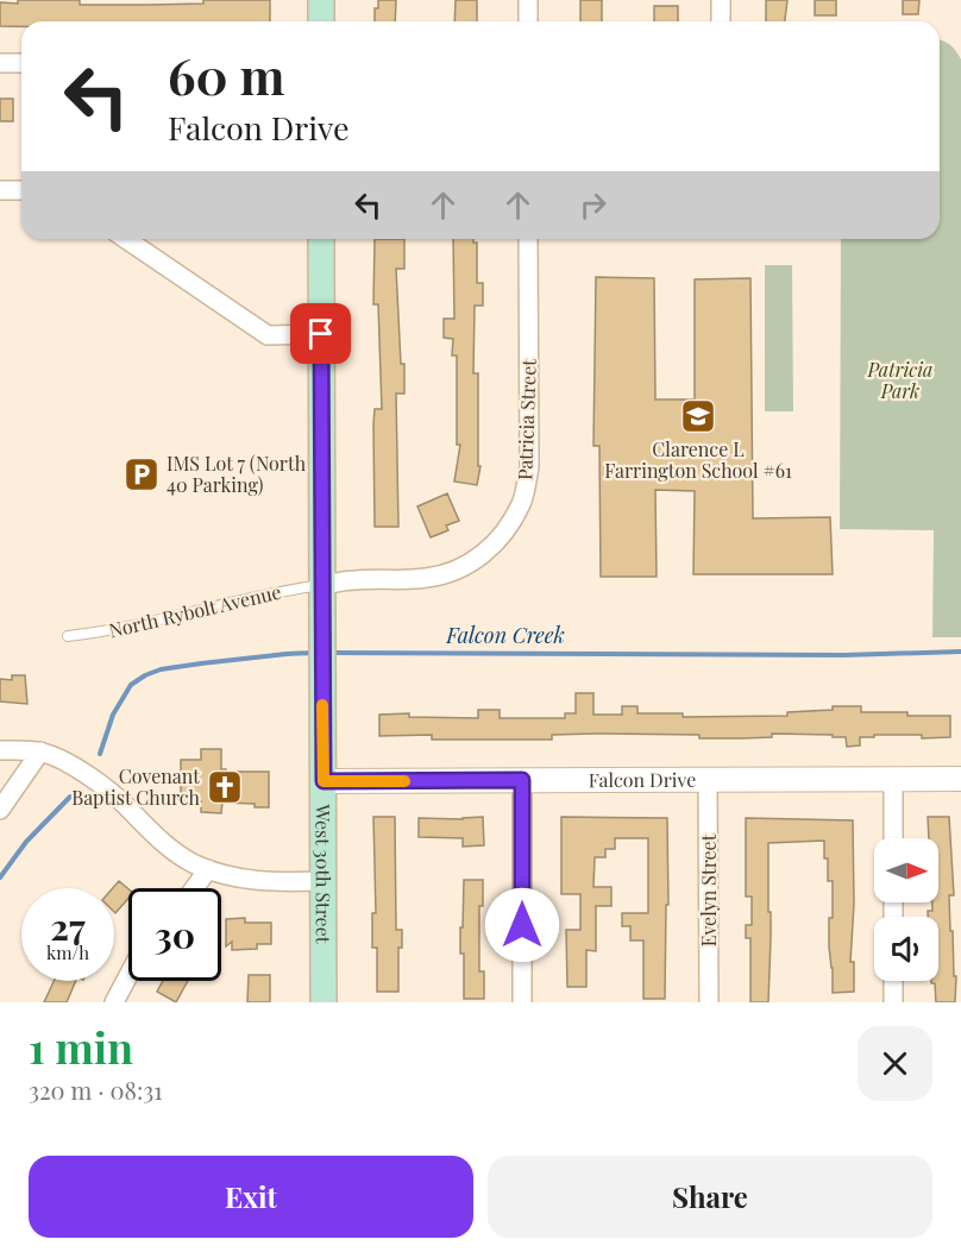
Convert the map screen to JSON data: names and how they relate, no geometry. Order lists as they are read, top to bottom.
{
  "streets": {
    "main road": ["West 30th Street"],
    "street": ["Patricia Street", "Falcon Drive", "Evelyn Street"],
    "lane": ["North Rybolt Avenue"]
  },
  "crossings": [
    ["Patricia Street", "North Rybolt Avenue"],
    ["Patricia Street", "West 30th Street"],
    ["North Rybolt Avenue", "West 30th Street"],
    ["Falcon Drive", "West 30th Street"],
    ["Falcon Drive", "Evelyn Street"]
  ],
  "water": ["Falcon Creek"],
  "parks": ["Patricia Park"],
  "places": {
    "school or university": ["Clarence L Farrington School #61"],
    "parking": ["IMS Lot 7 (North 40 Parking)"],
    "church": ["Covenant Baptist Church"]
  },
  "north": "right",
  "page": {
    "turn": ["60 m", "Falcon Drive"],
    "speed": "27 km/h",
    "limit": "30",
    "heading": ["1 min", "320 m · 08:31"],
    "buttons": ["Exit", "Share"]
  }
}
